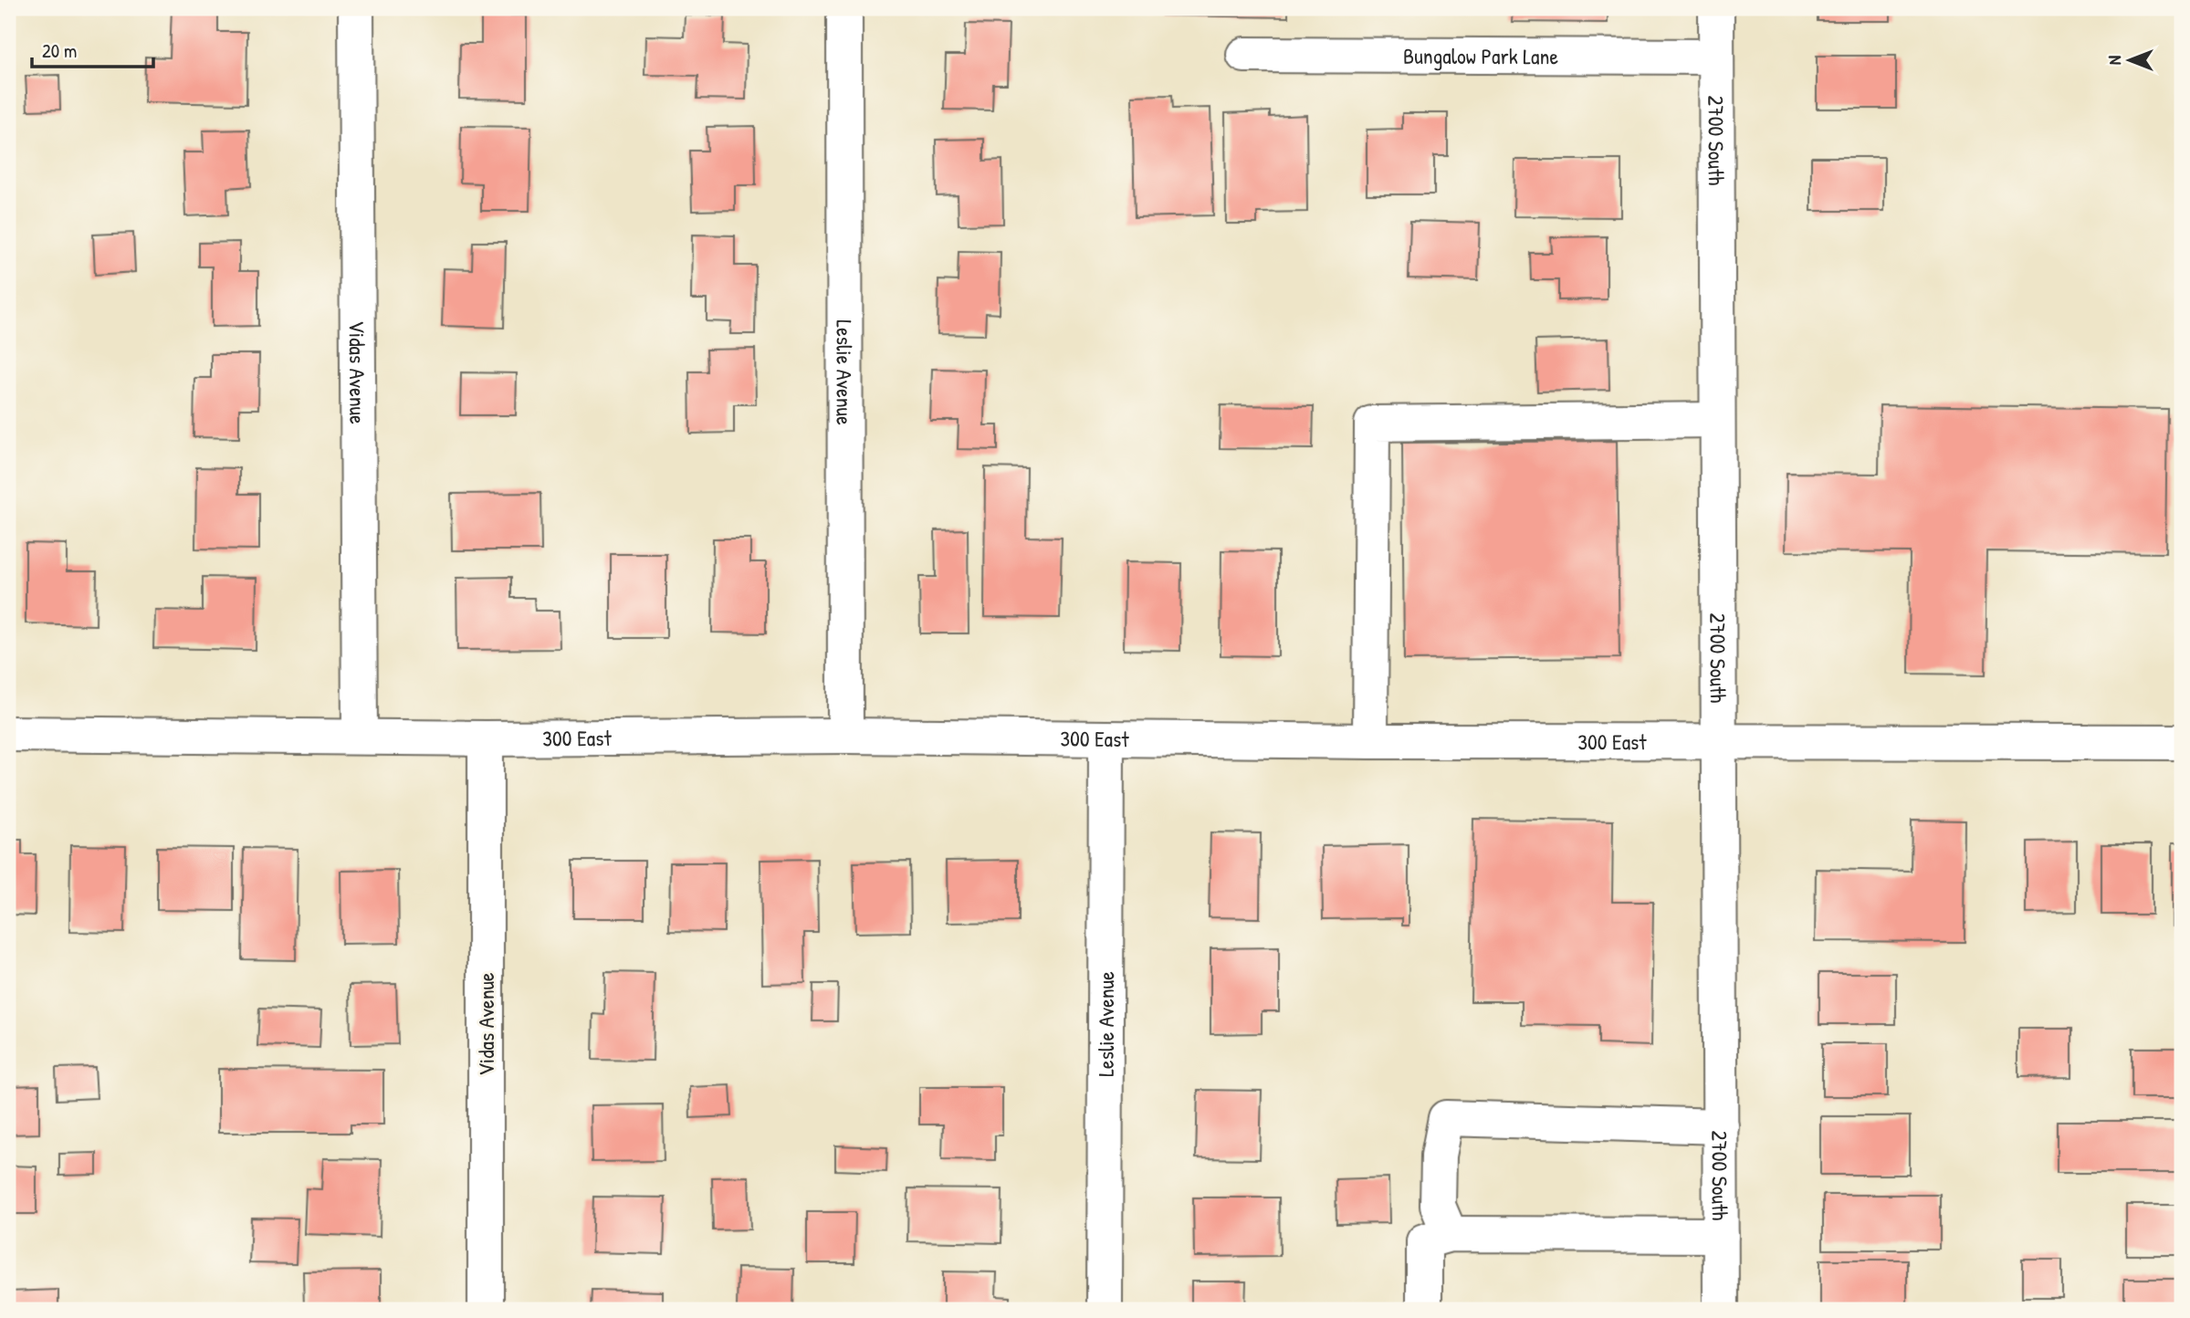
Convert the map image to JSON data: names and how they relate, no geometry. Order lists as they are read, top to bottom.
{
  "streets": {
    "street": [
      "Bungalow Park Lane",
      "2700 South",
      "Vidas Avenue",
      "Leslie Avenue",
      "300 East"
    ]
  },
  "crossings": [
    ["Bungalow Park Lane", "2700 South"],
    ["2700 South", "300 East"],
    ["Vidas Avenue", "300 East"],
    ["Leslie Avenue", "300 East"]
  ],
  "scale_bar": "20 m",
  "north": "left"
}
